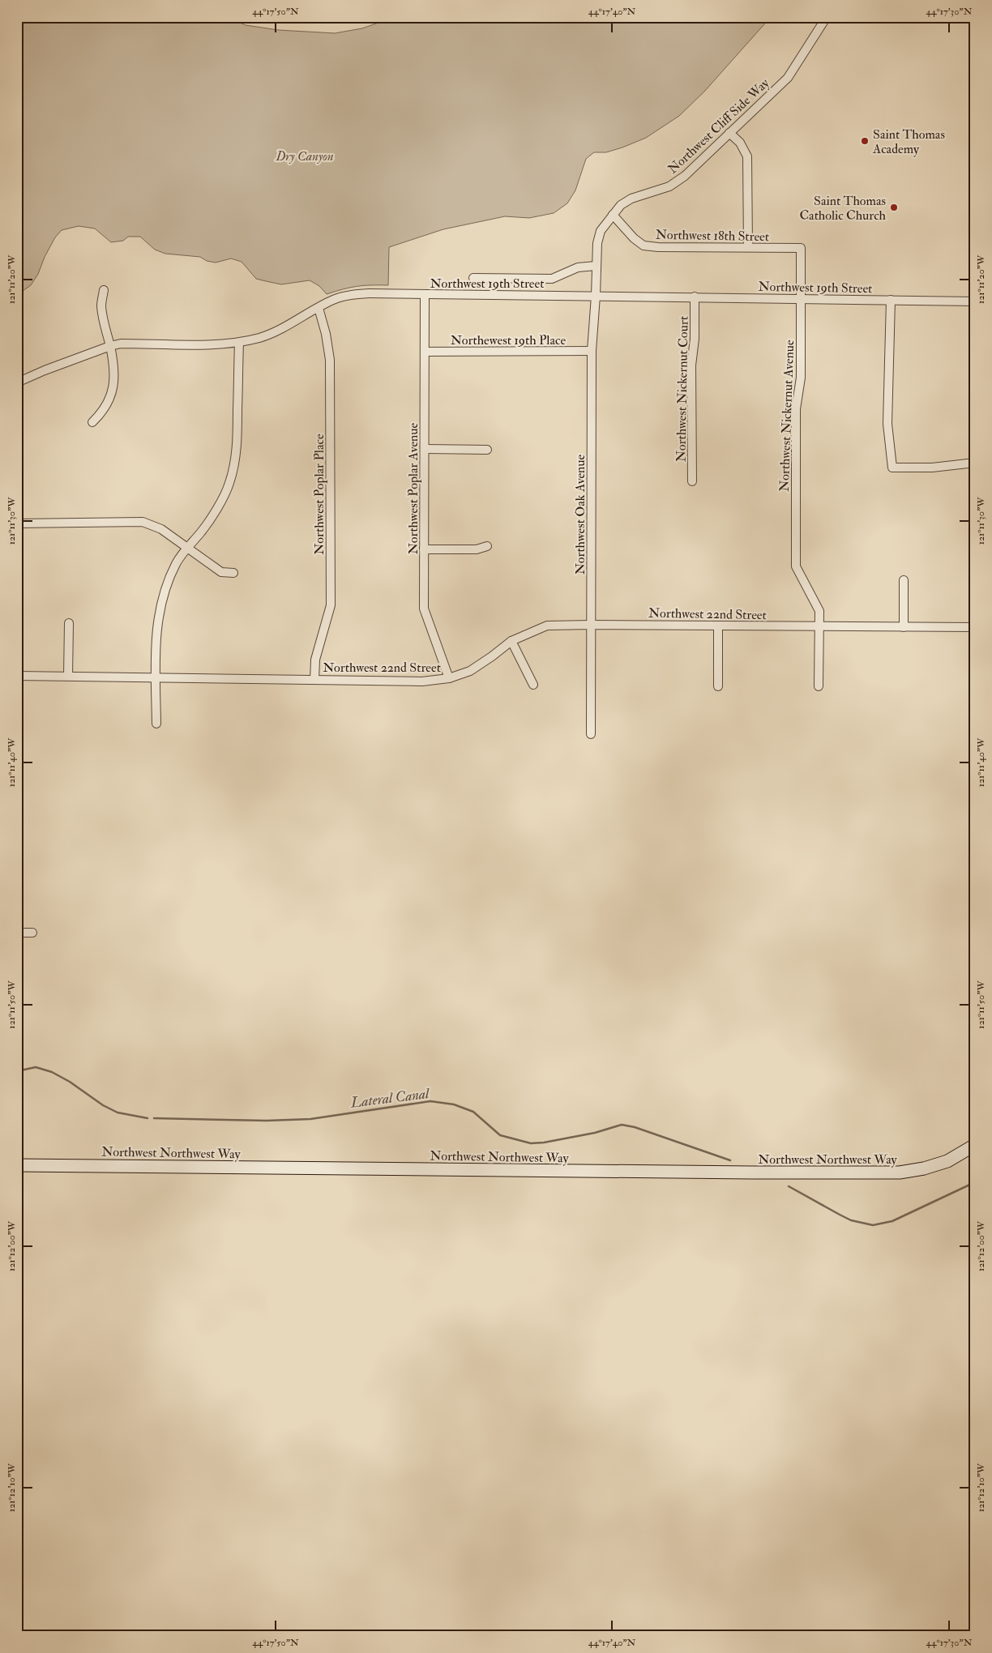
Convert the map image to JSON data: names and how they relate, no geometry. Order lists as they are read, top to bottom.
{
  "streets": {
    "street": [
      "Northwest Cliff Side Way",
      "Northwest 18th Street",
      "Northwest 19th Street",
      "Northewest 19th Place",
      "Northwest Nickernut Court",
      "Northwest Nickernut Avenue",
      "Northwest Poplar Avenue",
      "Northwest Poplar Place",
      "Northwest Oak Avenue",
      "Northwest 22nd Street",
      "Northwest Northwest Way"
    ]
  },
  "crossings": [
    ["Northwest Cliff Side Way", "Northwest 18th Street"],
    ["Northwest Cliff Side Way", "Northwest 19th Street"],
    ["Northwest Cliff Side Way", "Northwest Oak Avenue"],
    ["Northwest 18th Street", "Northwest Nickernut Avenue"],
    ["Northwest 19th Street", "Northwest Nickernut Court"],
    ["Northwest 19th Street", "Northwest Nickernut Avenue"],
    ["Northwest 19th Street", "Northwest Poplar Avenue"],
    ["Northwest 19th Street", "Northwest Poplar Place"],
    ["Northwest 19th Street", "Northwest Oak Avenue"],
    ["Northewest 19th Place", "Northwest Poplar Avenue"],
    ["Northewest 19th Place", "Northwest Oak Avenue"],
    ["Northwest Nickernut Avenue", "Northwest 22nd Street"],
    ["Northwest Poplar Avenue", "Northwest 22nd Street"],
    ["Northwest Poplar Place", "Northwest 22nd Street"],
    ["Northwest Oak Avenue", "Northwest 22nd Street"]
  ],
  "water": ["Lateral Canal"],
  "parks": ["Dry Canyon"],
  "places": ["Saint Thomas Academy", "Saint Thomas Catholic Church"],
  "coordinates": [
    "44°17'50\"N",
    "44°17'40\"N",
    "44°17'30\"N",
    "121°11'20\"W",
    "121°11'30\"W",
    "121°11'40\"W",
    "121°11'50\"W",
    "121°12'00\"W",
    "121°12'10\"W"
  ]
}
